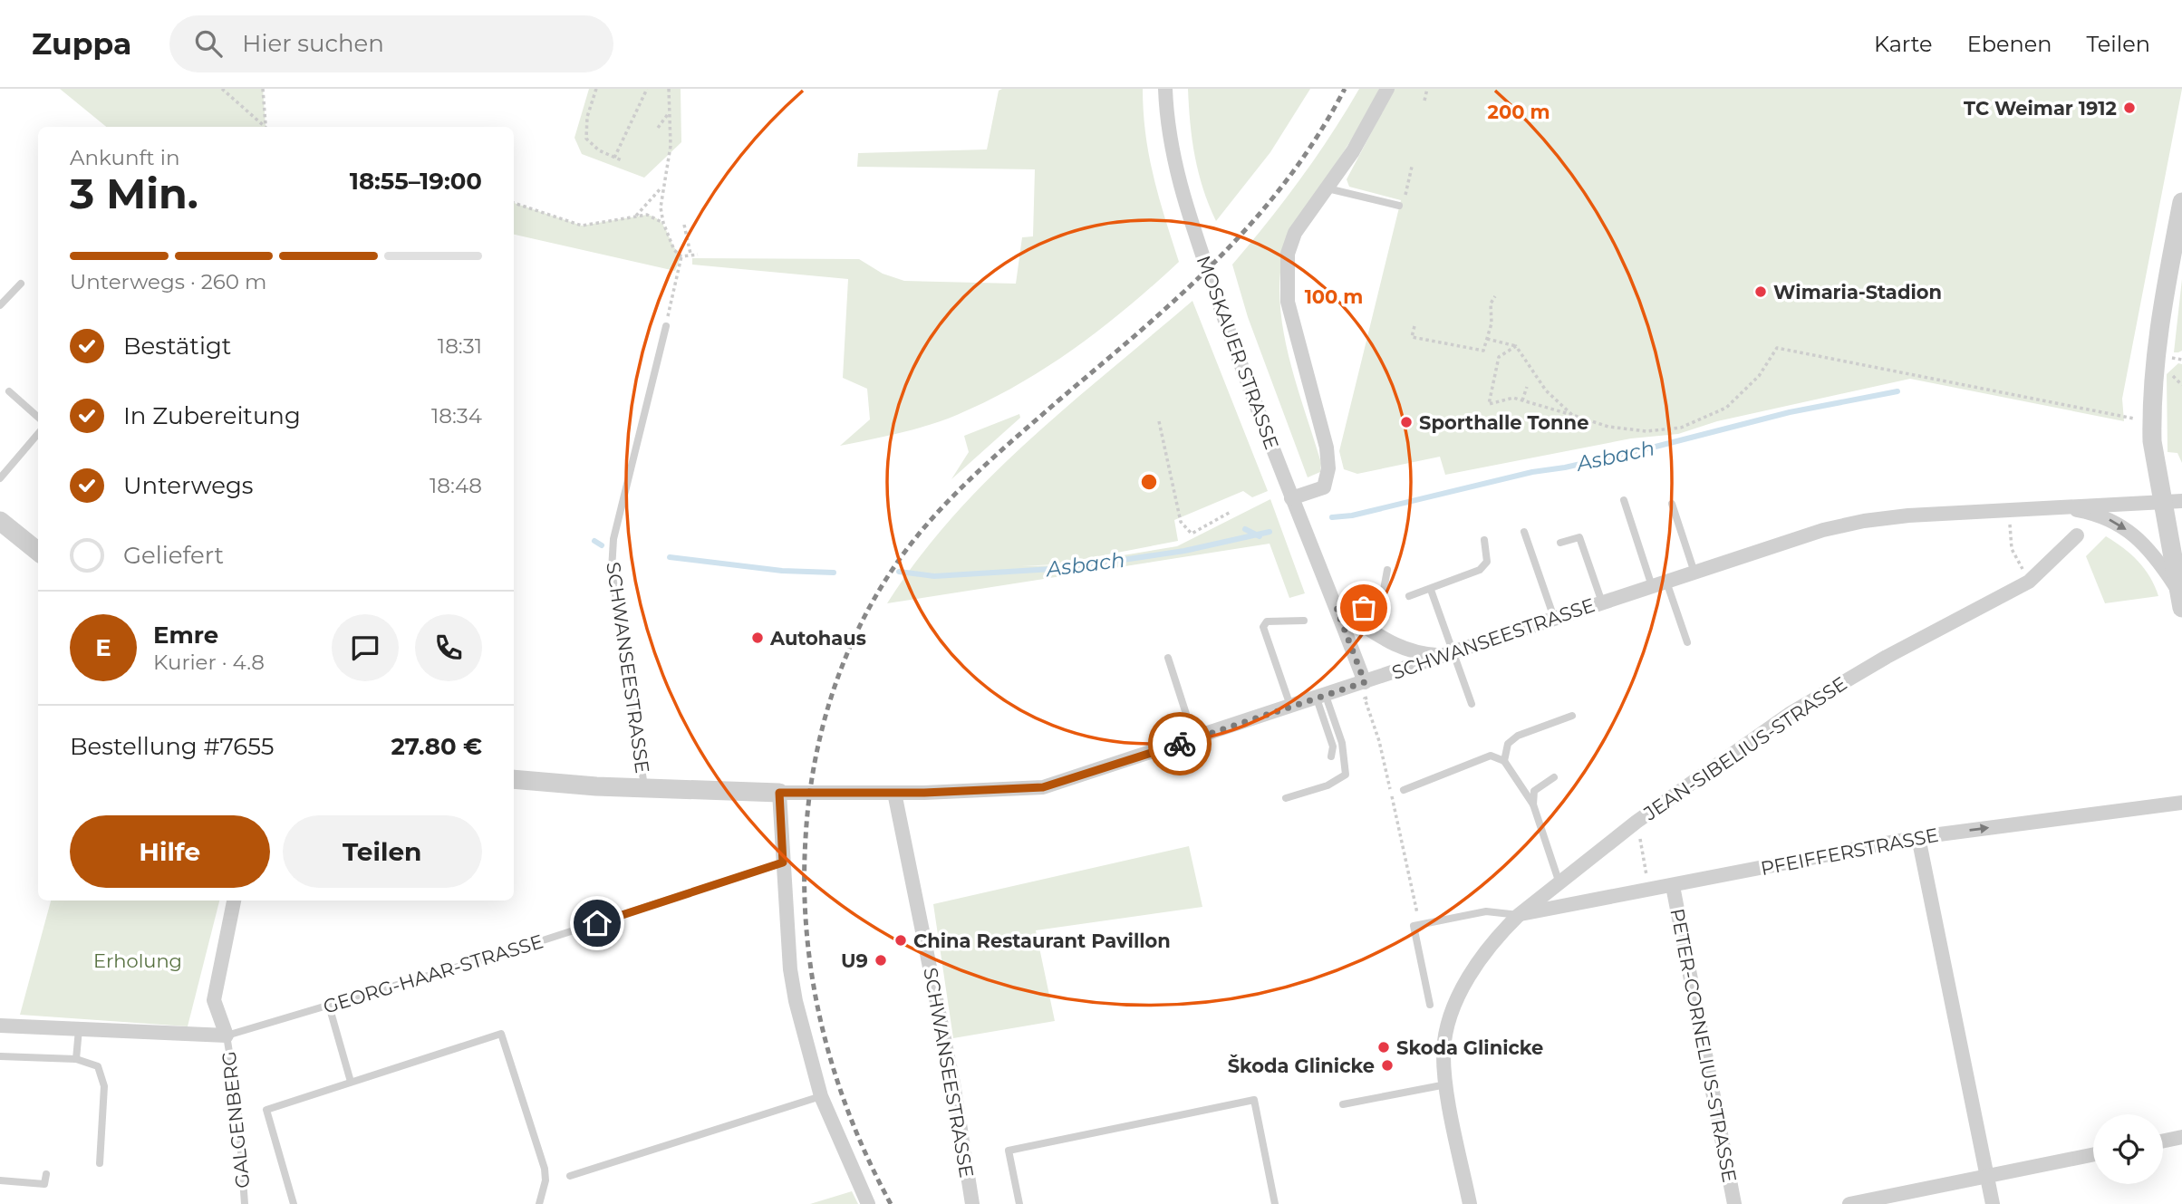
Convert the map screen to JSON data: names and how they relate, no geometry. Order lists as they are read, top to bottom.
{
  "streets": {
    "street": [
      "MOSKAUER STRASSE",
      "SCHWANSEESTRASSE",
      "JEAN-SIBELIUS-STRASSE",
      "PFEIFFERSTRASSE",
      "GEORG-HAAR-STRASSE",
      "PETER-CORNELIUS-STRASSE"
    ],
    "lane": ["GALGENBERG"]
  },
  "crossings": [
    ["MOSKAUER STRASSE", "SCHWANSEESTRASSE"],
    ["JEAN-SIBELIUS-STRASSE", "PFEIFFERSTRASSE"],
    ["PFEIFFERSTRASSE", "PETER-CORNELIUS-STRASSE"],
    ["GEORG-HAAR-STRASSE", "GALGENBERG"]
  ],
  "one_way": ["PFEIFFERSTRASSE"],
  "water": ["Asbach"],
  "parks": ["Erholung"],
  "places": [
    "TC Weimar 1912",
    "Wimaria-Stadion",
    "Sporthalle Tonne",
    "Autohaus",
    "China Restaurant Pavillon",
    "U9",
    "Skoda Glinicke",
    "Škoda Glinicke"
  ],
  "page": {
    "header": "Zuppa",
    "search": "Hier suchen",
    "nav": ["Karte", "Ebenen", "Teilen"],
    "heading": ["3 Min.", "Ankunft in", "18:55–19:00"],
    "panel": [
      "Emre",
      "Kurier · 4.8",
      "Bestellung #7655",
      "27.80 €"
    ],
    "bar": "Unterwegs · 260 m",
    "list": [
      ["Bestätigt", "18:31"],
      ["In Zubereitung", "18:34"],
      ["Unterwegs", "18:48"],
      "Geliefert"
    ],
    "round": "E",
    "buttons": ["Hilfe", "Teilen"]
  },
  "rings": ["200 m", "100 m"]
}
